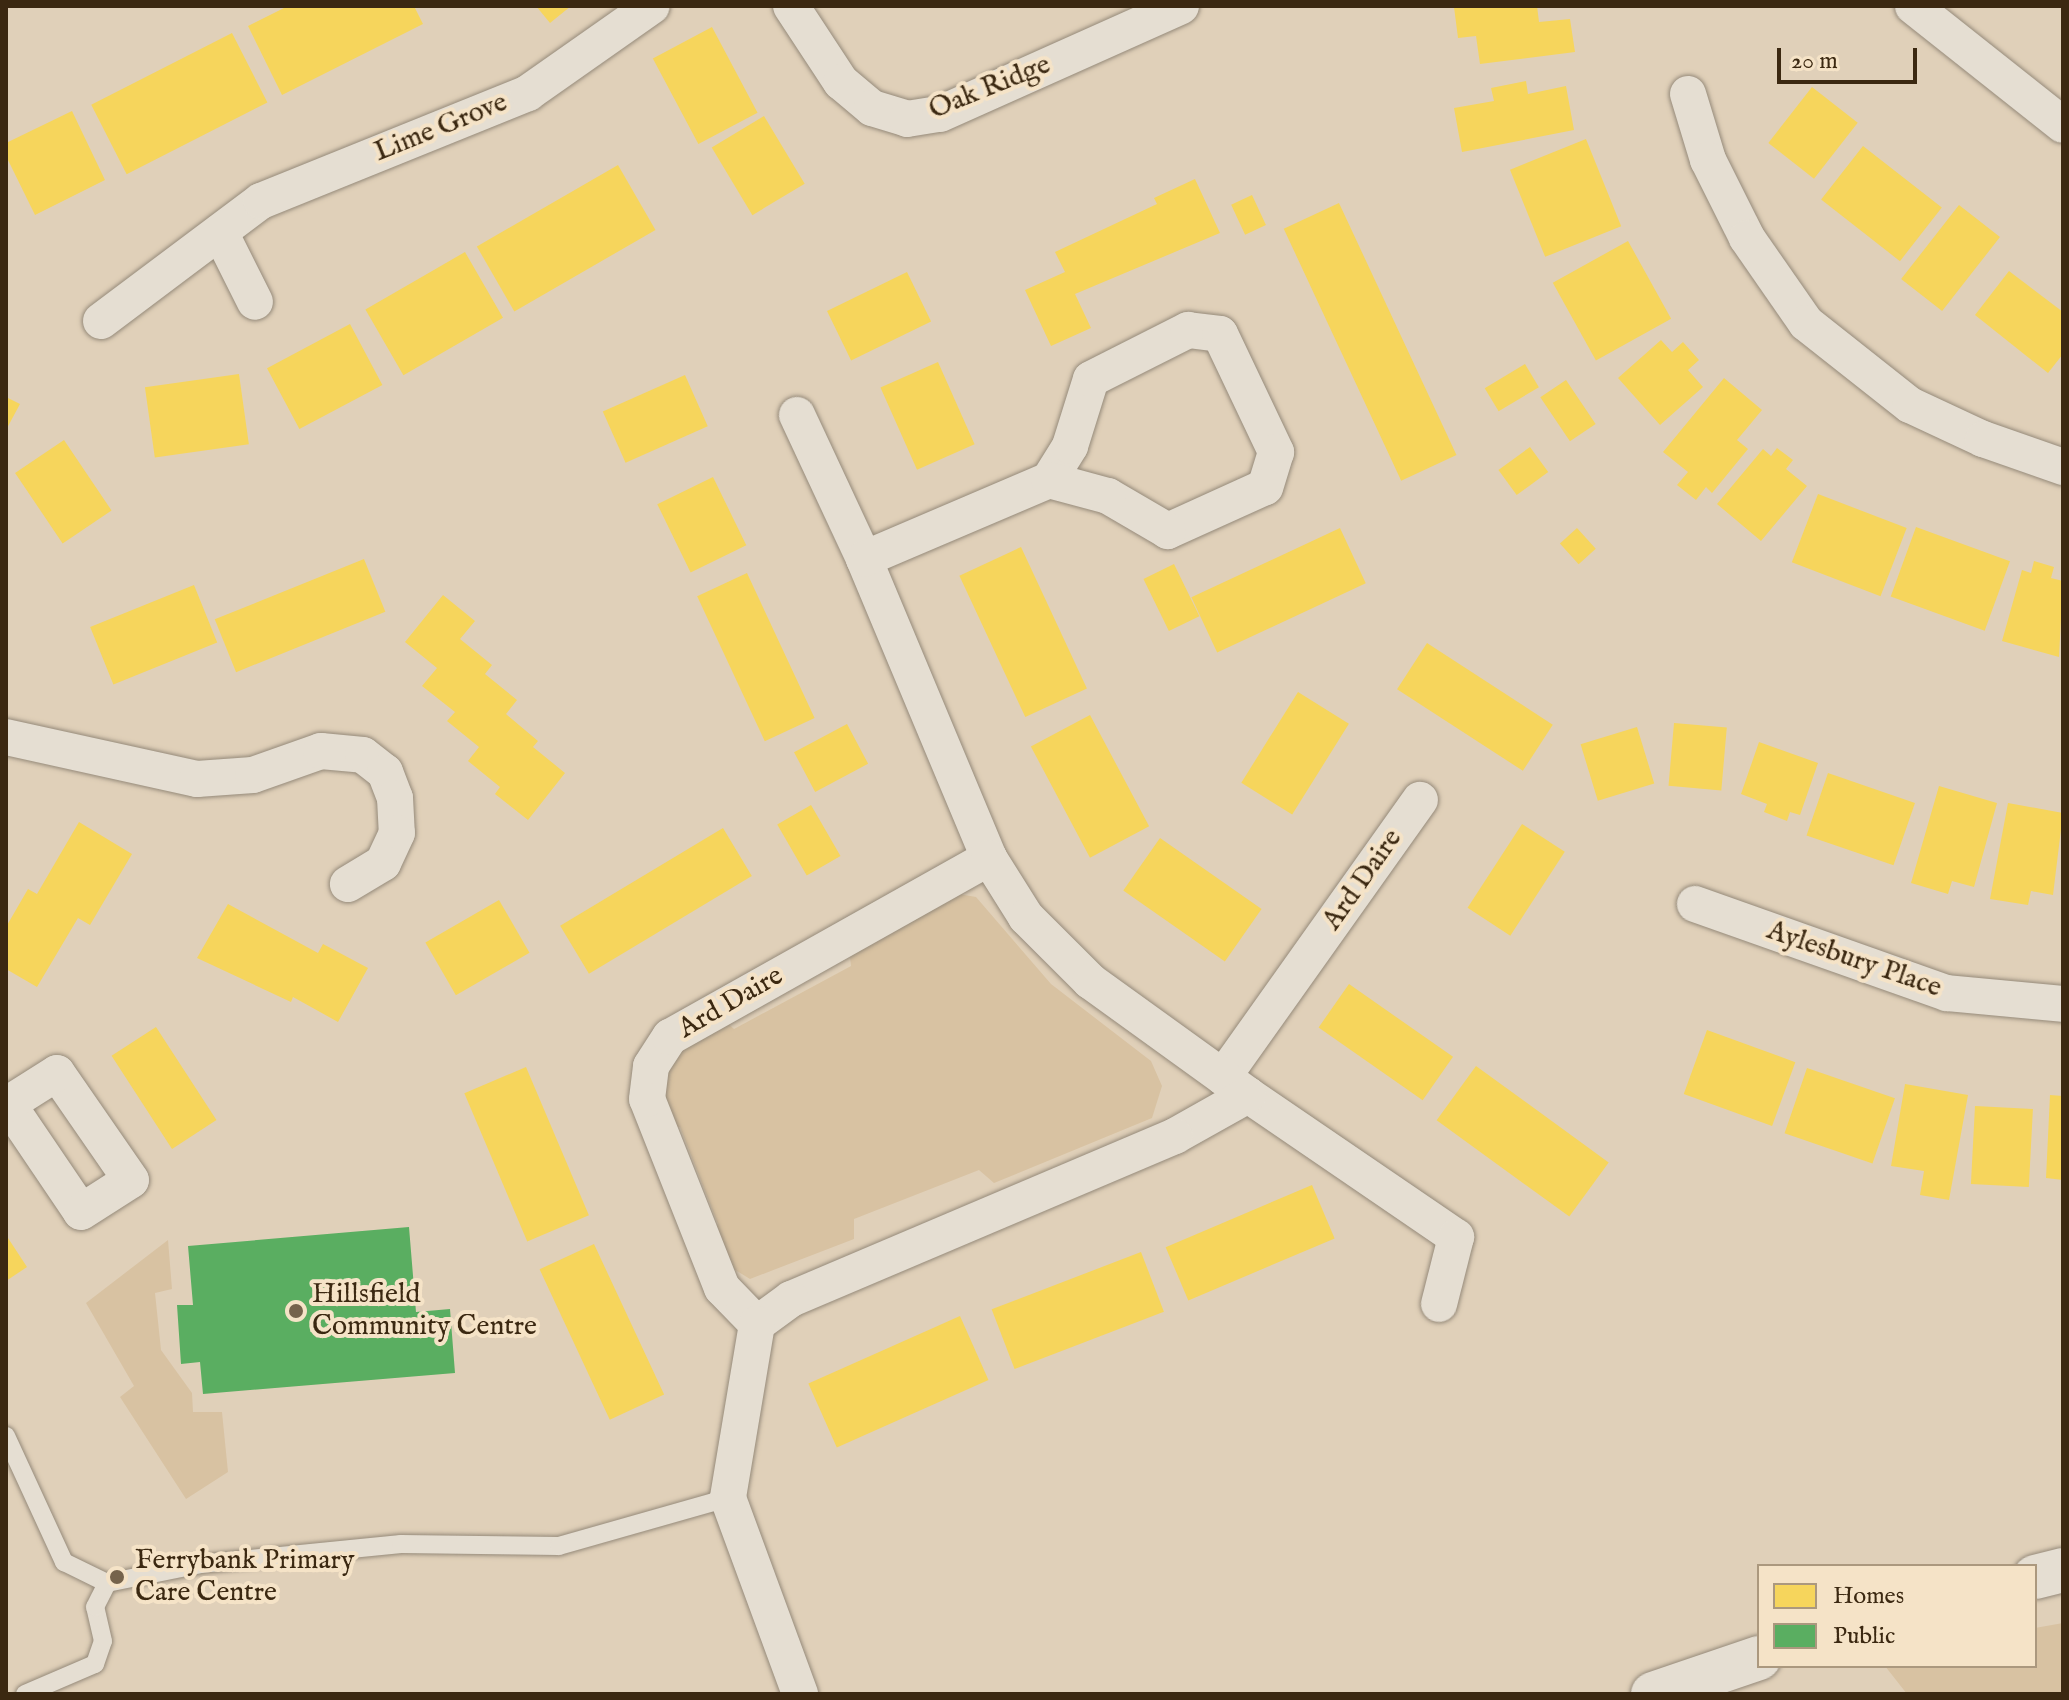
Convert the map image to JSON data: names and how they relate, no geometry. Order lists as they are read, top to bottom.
{
  "streets": {
    "street": [
      "Oak Ridge",
      "Lime Grove",
      "Ard Daire",
      "Aylesbury Place"
    ]
  },
  "places": ["Hillsfield Community Centre", "Ferrybank Primary Care Centre"],
  "legend": ["Homes", "Public"],
  "scale_bar": "20 m"
}
